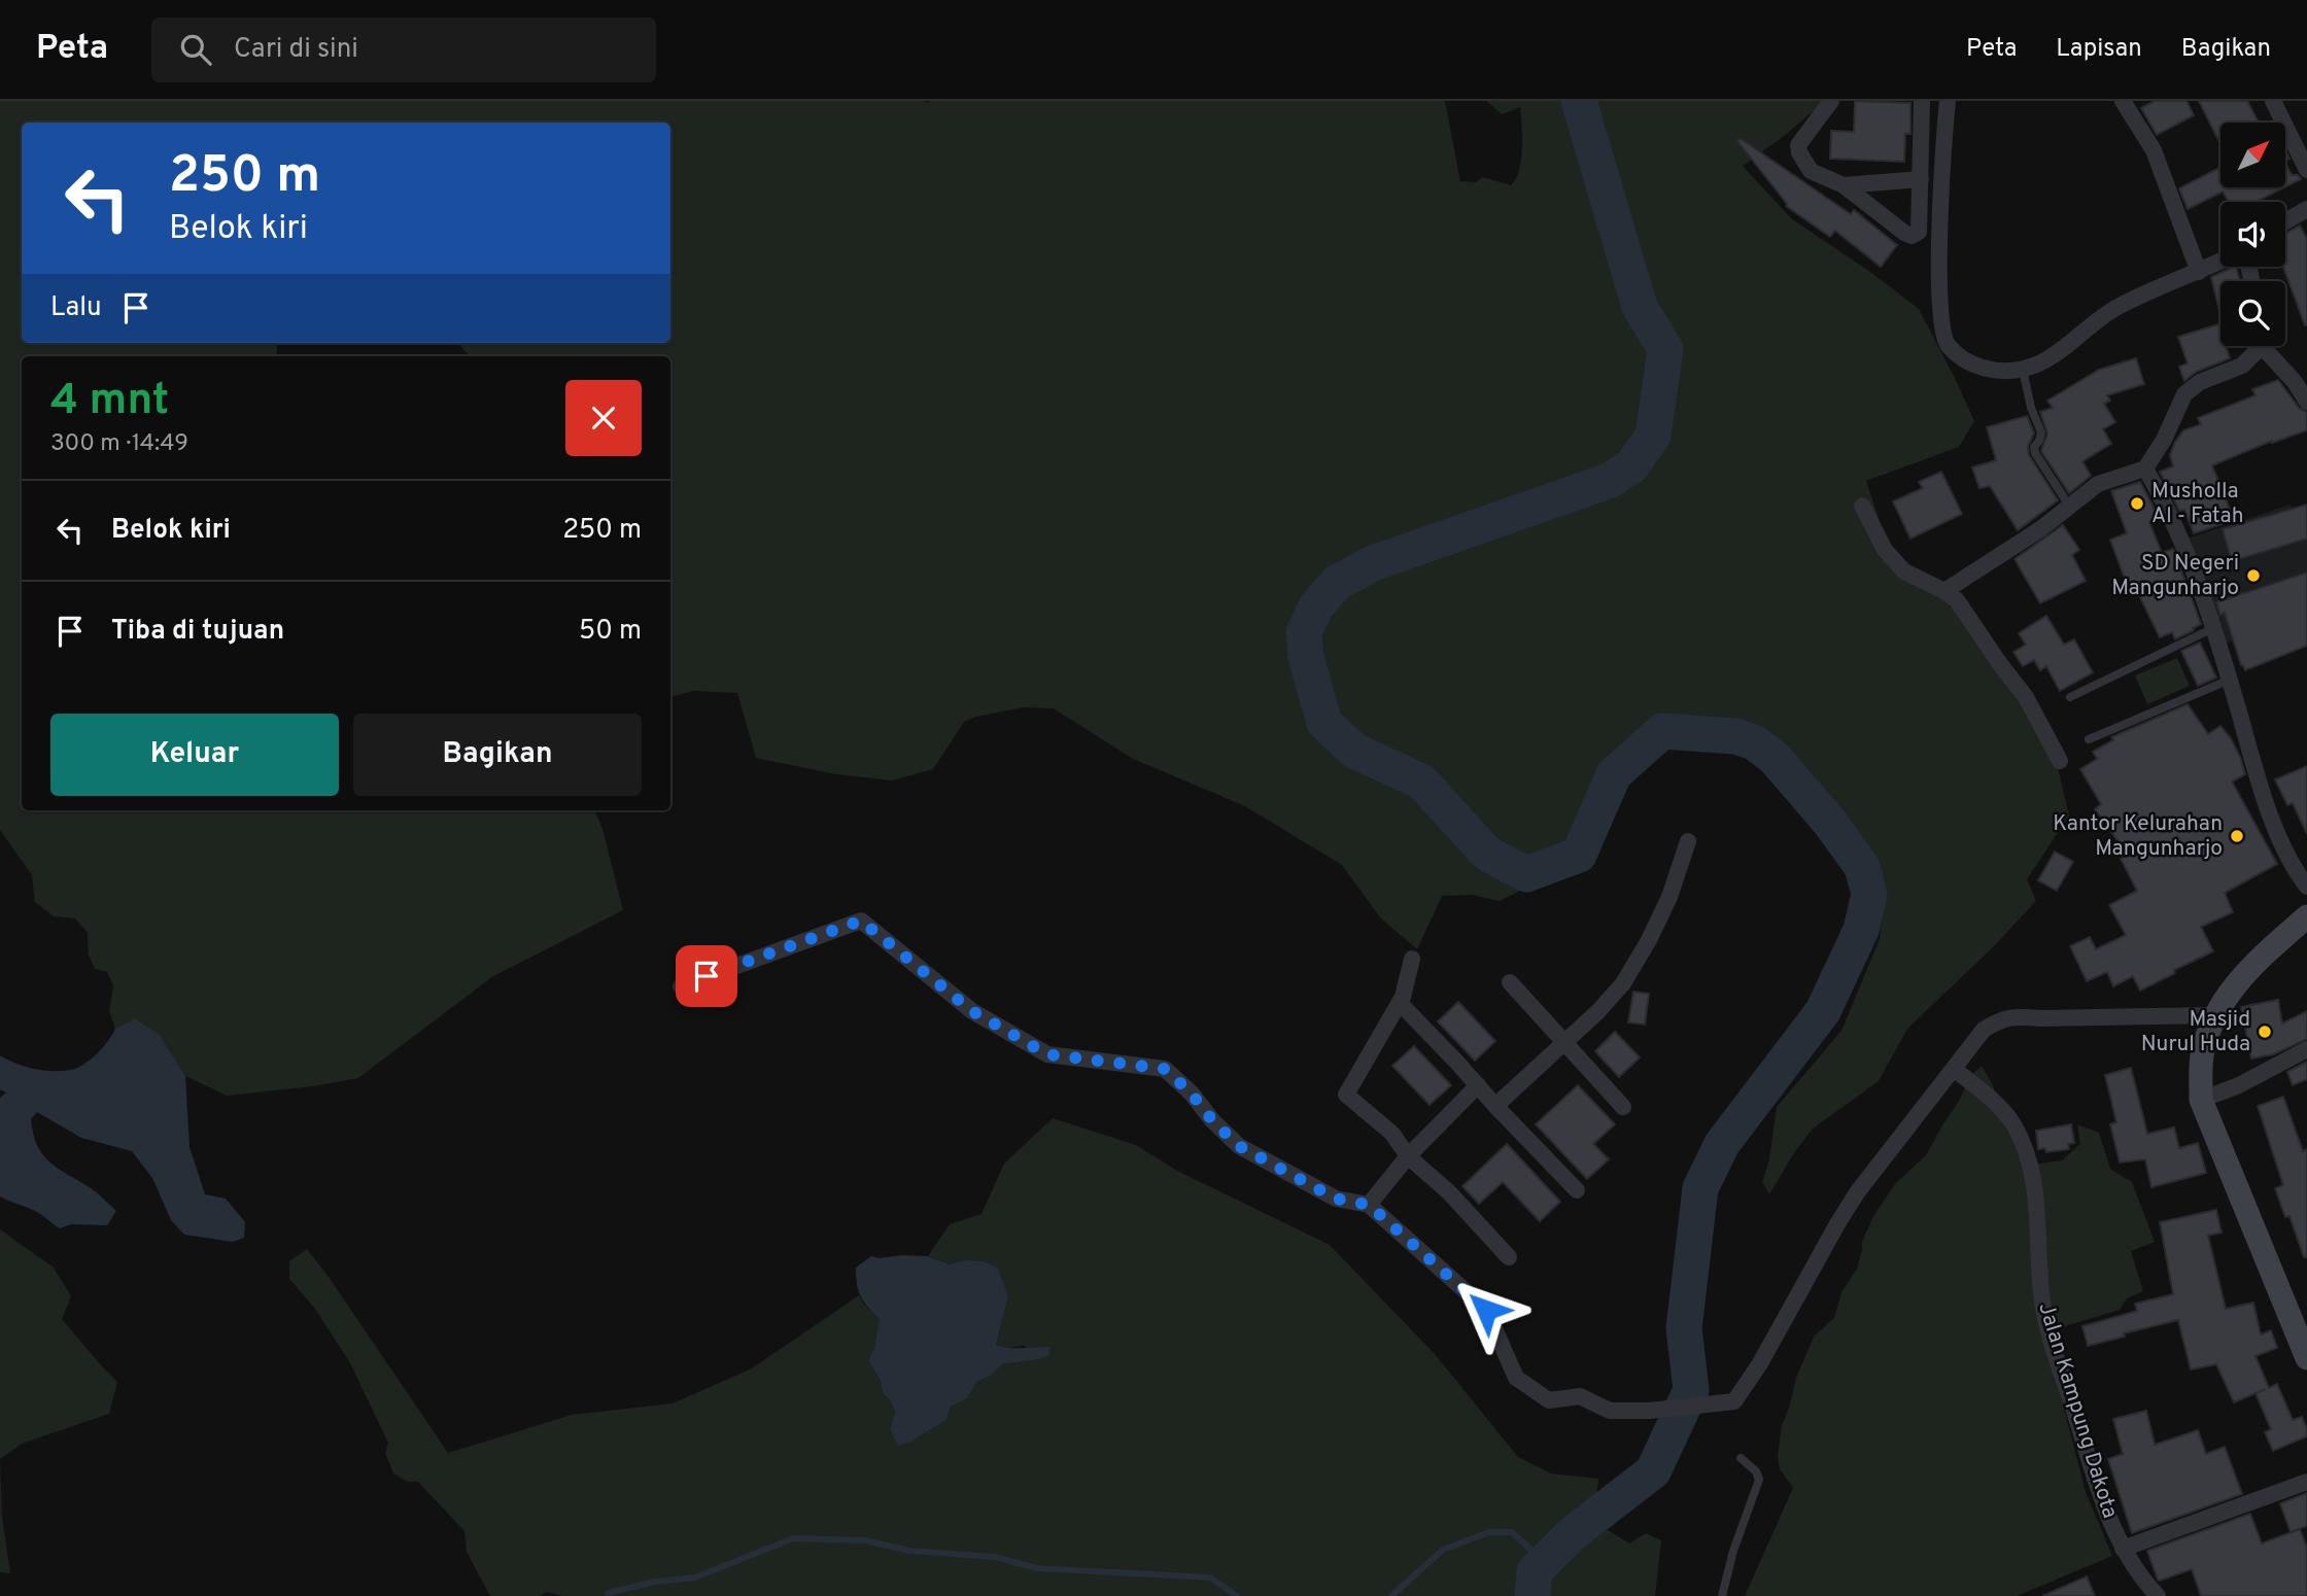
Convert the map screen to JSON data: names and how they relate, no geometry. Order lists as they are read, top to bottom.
{
  "streets": {
    "street": ["Jalan Kampung Dakota"]
  },
  "places": [
    "Musholla Al - Fatah",
    "SD Negeri Mangunharjo",
    "Kantor Kelurahan Mangunharjo",
    "Masjid Nurul Huda"
  ],
  "north": "top right",
  "page": {
    "header": "Peta",
    "search": "Cari di sini",
    "nav": ["Peta", "Lapisan", "Bagikan"],
    "turn": ["250 m", "Belok kiri"],
    "then": "Lalu",
    "heading": ["4 mnt", "300 m · 14:49"],
    "list": [
      {
        "name": "Belok kiri",
        "value": "250 m"
      },
      {
        "name": "Tiba di tujuan",
        "value": "50 m"
      }
    ],
    "buttons": ["Keluar", "Bagikan"]
  }
}
